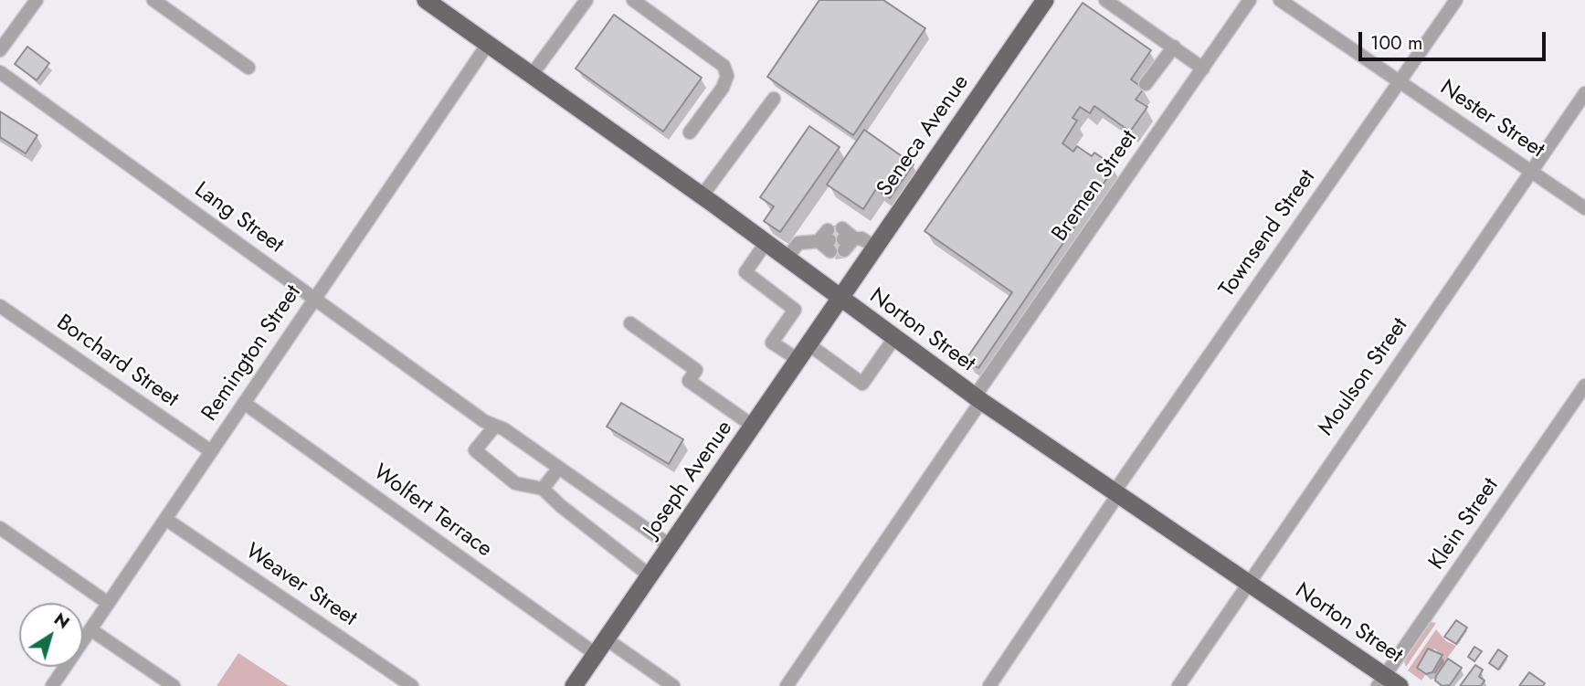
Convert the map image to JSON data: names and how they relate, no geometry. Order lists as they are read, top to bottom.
{
  "streets": {
    "main road": ["Seneca Avenue", "Norton Street", "Joseph Avenue"],
    "street": [
      "Nester Street",
      "Bremen Street",
      "Lang Street",
      "Townsend Street",
      "Remington Street",
      "Borchard Street",
      "Moulson Street",
      "Wolfert Terrace",
      "Klein Street",
      "Weaver Street"
    ]
  },
  "crossings": [
    ["Nester Street", "Townsend Street"],
    ["Nester Street", "Moulson Street"],
    ["Seneca Avenue", "Norton Street"],
    ["Seneca Avenue", "Joseph Avenue"],
    ["Bremen Street", "Norton Street"],
    ["Lang Street", "Remington Street"],
    ["Lang Street", "Joseph Avenue"],
    ["Townsend Street", "Norton Street"],
    ["Norton Street", "Remington Street"],
    ["Norton Street", "Moulson Street"],
    ["Norton Street", "Joseph Avenue"],
    ["Norton Street", "Klein Street"],
    ["Remington Street", "Borchard Street"],
    ["Remington Street", "Wolfert Terrace"],
    ["Remington Street", "Weaver Street"],
    ["Joseph Avenue", "Wolfert Terrace"]
  ],
  "scale_bar": "100 m",
  "north": "top right"
}
